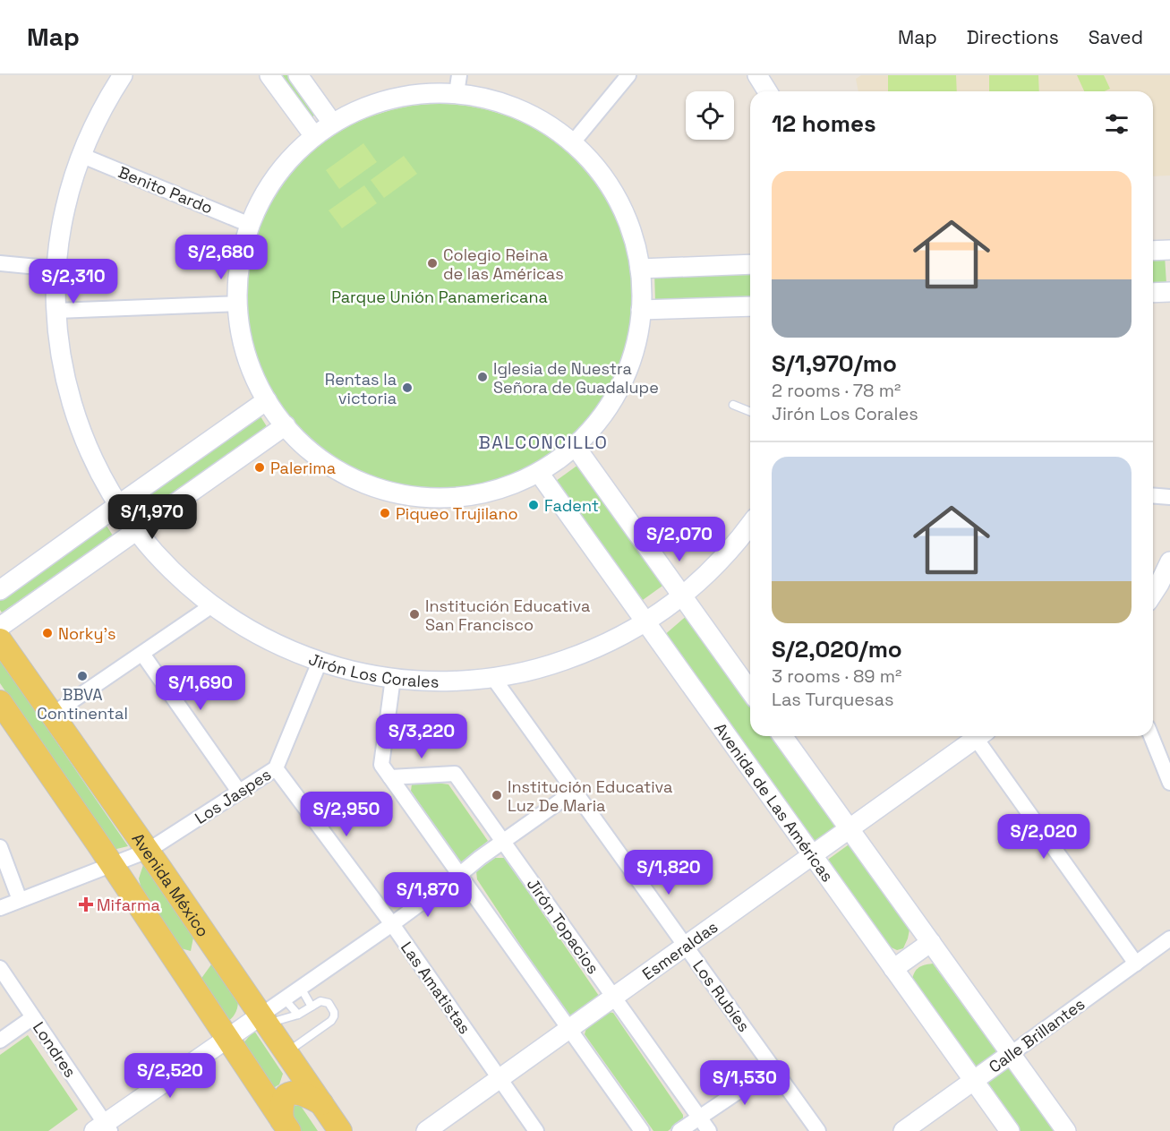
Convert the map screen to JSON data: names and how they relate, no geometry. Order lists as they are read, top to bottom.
{
  "streets": {
    "main road": ["Avenida México"],
    "street": [
      "Benito Pardo",
      "Jirón Los Corales",
      "Los Jaspes",
      "Avenida de Las Américas",
      "Jirón Topacios",
      "Esmeraldas",
      "Las Amatistas",
      "Los Rubíes",
      "Calle Brillantes",
      "Londres"
    ]
  },
  "crossings": [
    ["Benito Pardo", "Jirón Los Corales"],
    ["Jirón Los Corales", "Los Jaspes"],
    ["Jirón Los Corales", "Avenida de Las Américas"],
    ["Jirón Los Corales", "Los Rubíes"],
    ["Los Jaspes", "Avenida México"],
    ["Los Jaspes", "Las Amatistas"],
    ["Avenida de Las Américas", "Esmeraldas"],
    ["Avenida de Las Américas", "Calle Brillantes"],
    ["Jirón Topacios", "Esmeraldas"],
    ["Esmeraldas", "Las Amatistas"],
    ["Esmeraldas", "Los Rubíes"]
  ],
  "districts": ["BALCONCILLO"],
  "parks": ["Parque Unión Panamericana"],
  "places": {
    "other": [
      "Colegio Reina de las Américas",
      "Iglesia de Nuestra Señora de Guadalupe",
      "Rentas la victoria",
      "Palerima",
      "Fadent",
      "Piqueo Trujilano",
      "Institución Educativa San Francisco",
      "Norky's",
      "BBVA Continental",
      "Institución Educativa Luz De Maria"
    ],
    "health": ["Mifarma"]
  },
  "page": {
    "header": "Map",
    "nav": ["Map", "Directions", "Saved"],
    "heading": "12 homes",
    "list": [
      {
        "name": "S/1,970/mo",
        "note": "2 rooms · 78 m² · Jirón Los Corales"
      },
      {
        "name": "S/2,020/mo",
        "note": "3 rooms · 89 m² · Las Turquesas"
      }
    ],
    "price": [
      "S/2,680",
      "S/2,310",
      "S/1,970",
      "S/2,070",
      "S/1,690",
      "S/3,220",
      "S/2,950",
      "S/2,020",
      "S/1,820",
      "S/1,870",
      "S/2,520",
      "S/1,530"
    ]
  }
}
